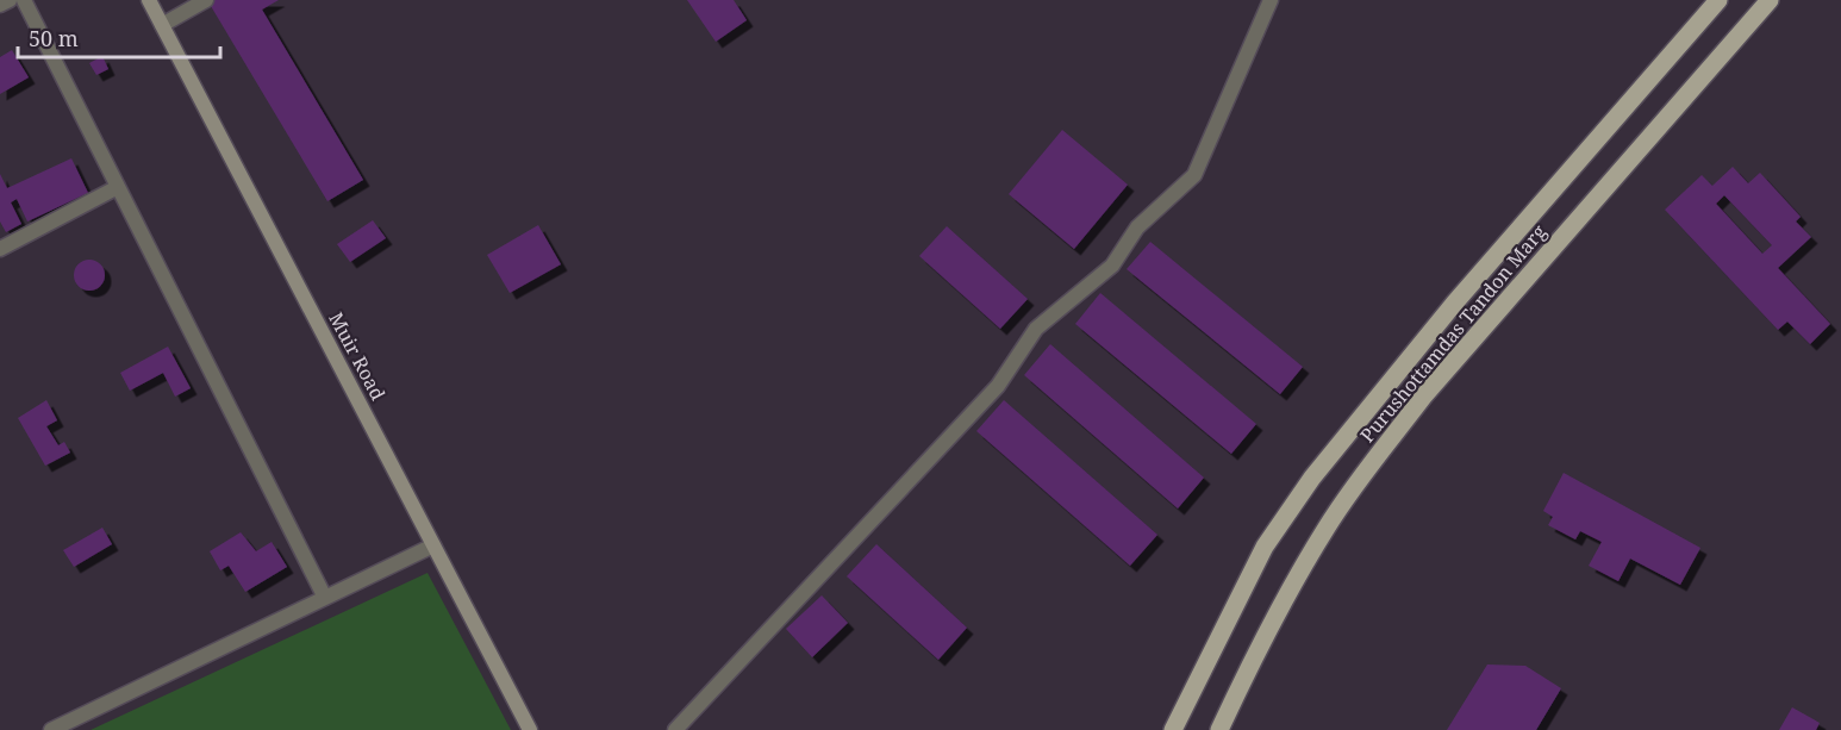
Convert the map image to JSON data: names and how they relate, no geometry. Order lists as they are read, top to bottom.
{
  "streets": {
    "main road": ["Purushottamdas Tandon Marg", "Muir Road"]
  },
  "scale_bar": "50 m"
}
